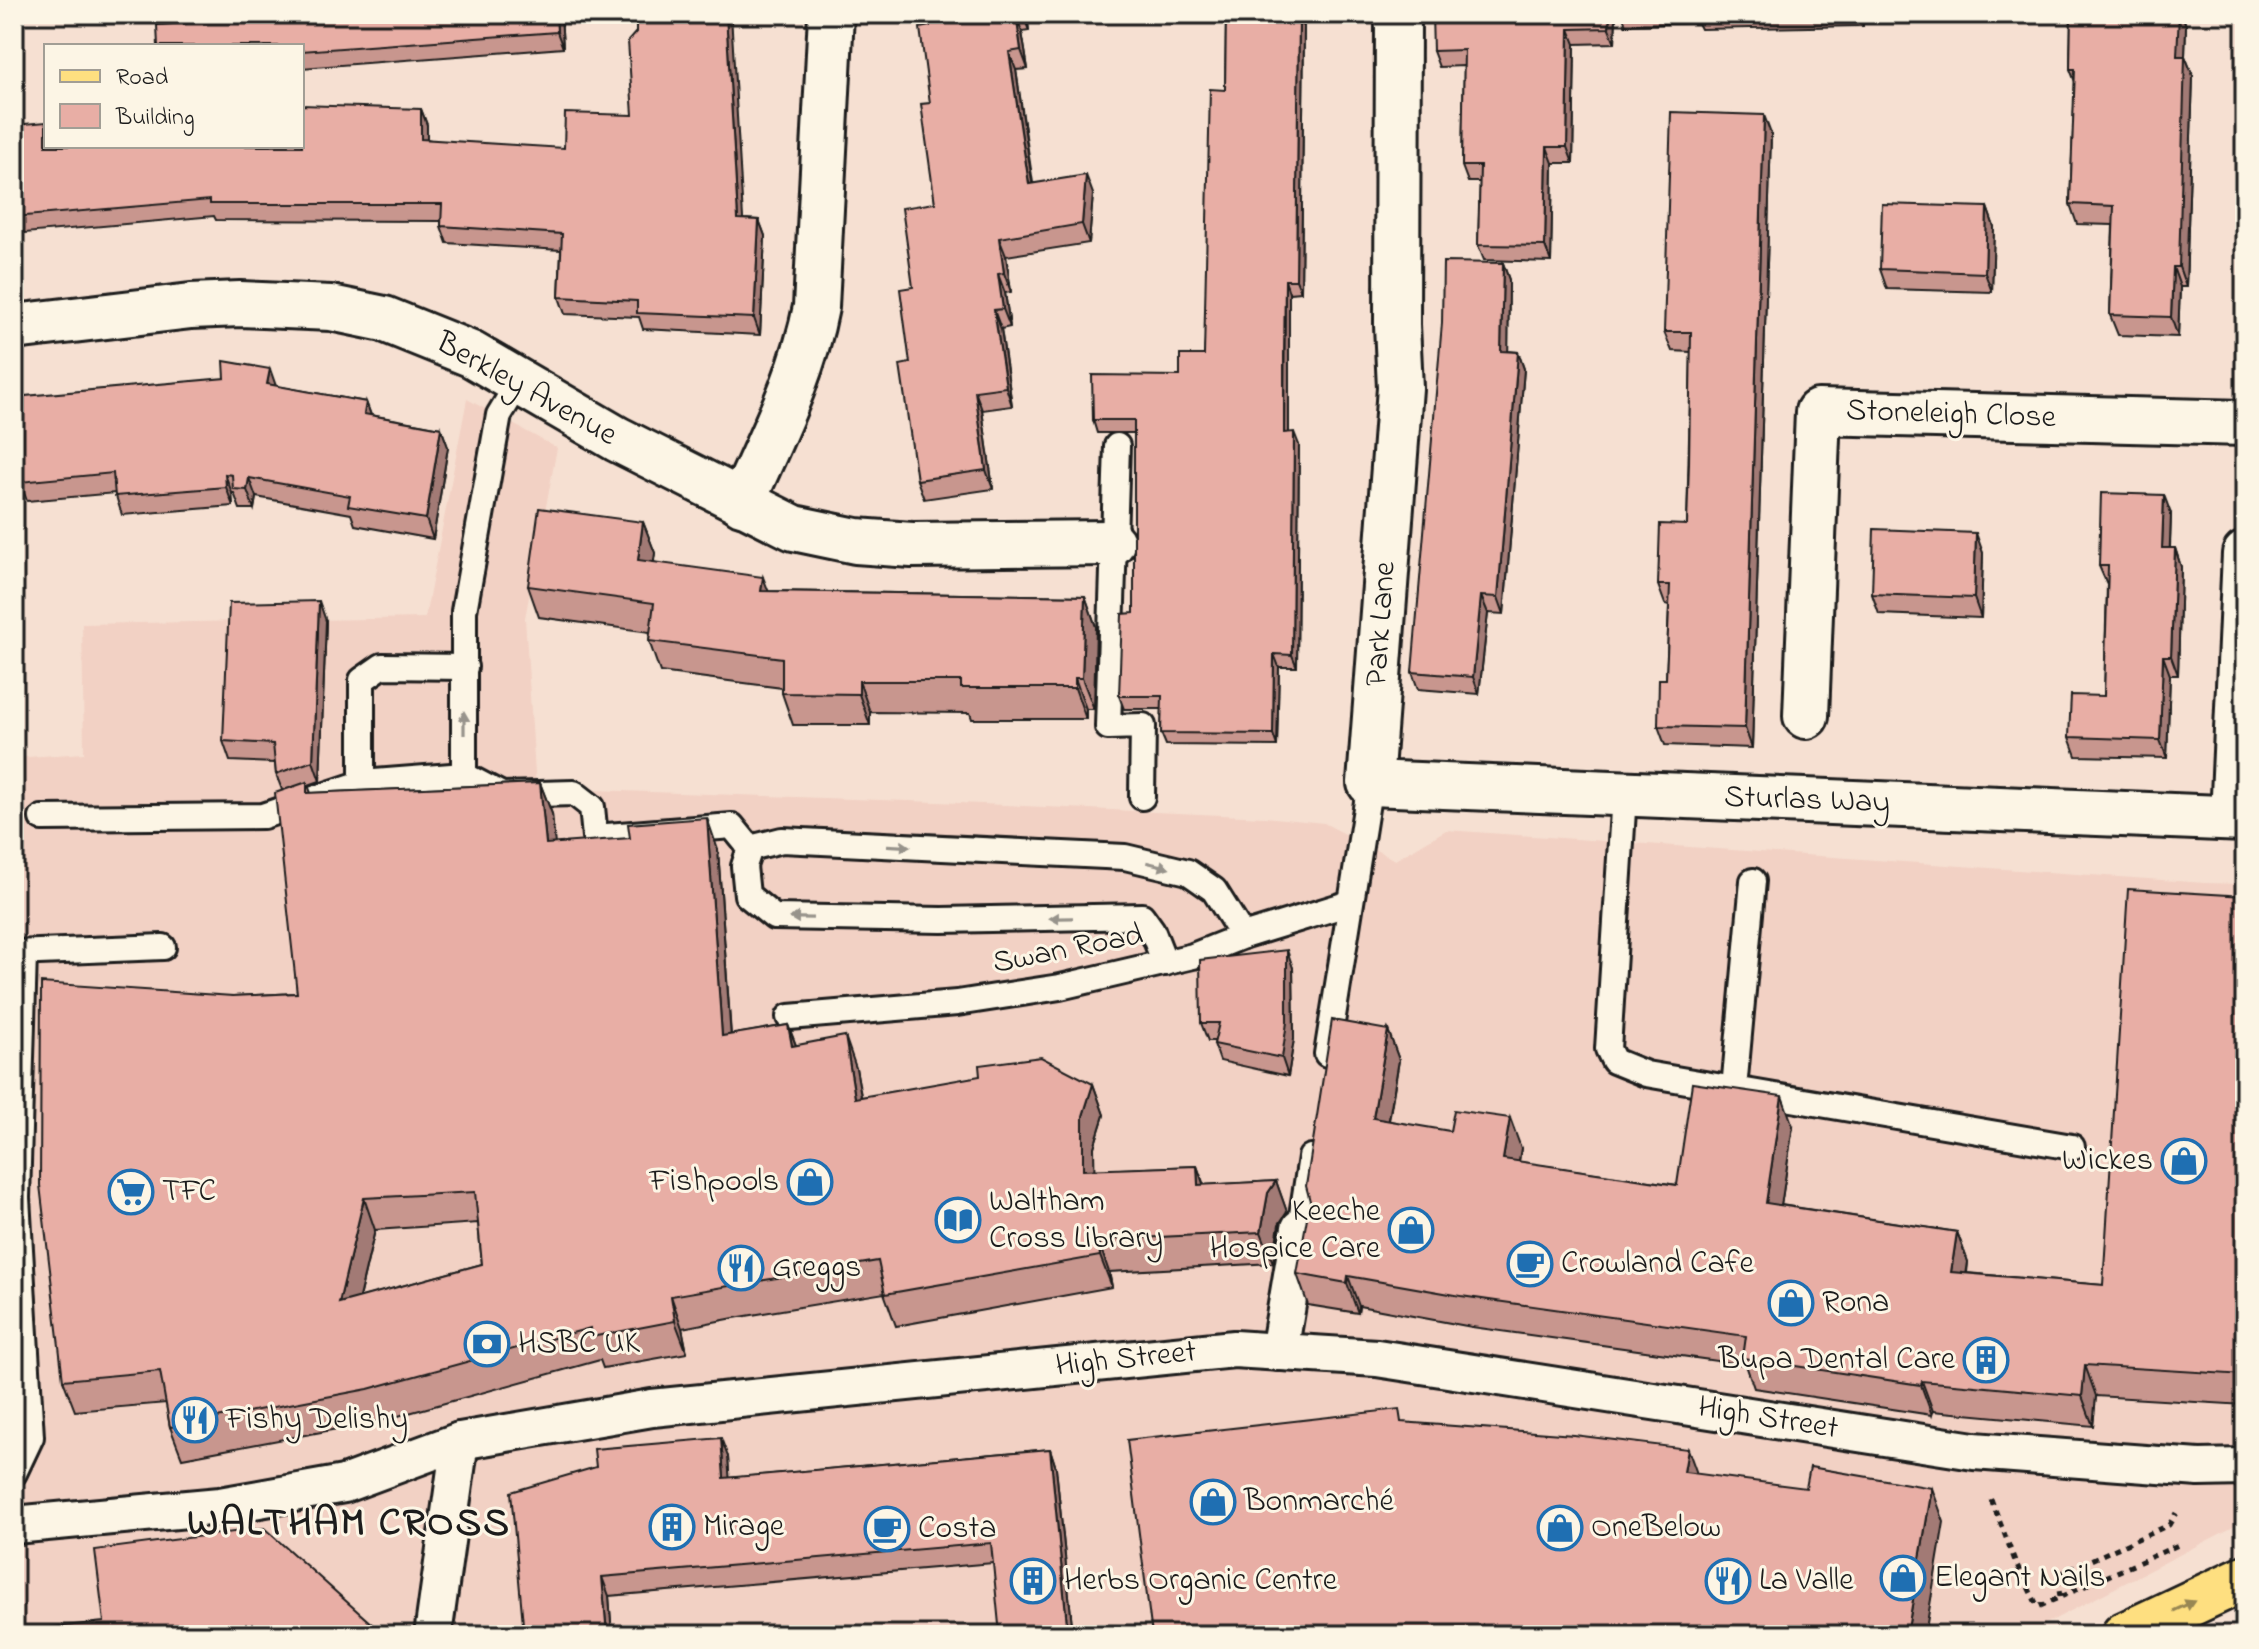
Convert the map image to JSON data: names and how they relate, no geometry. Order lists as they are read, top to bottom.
{
  "streets": {
    "street": [
      "Berkley Avenue",
      "Stoneleigh Close",
      "Park Lane",
      "Sturlas Way",
      "High Street"
    ],
    "lane": ["Swan Road"]
  },
  "crossings": [
    ["Park Lane", "Sturlas Way"],
    ["Park Lane", "Swan Road"]
  ],
  "districts": ["WALTHAM CROSS"],
  "places": {
    "shop": [
      "Wickes",
      "Fishpools",
      "Keeche Hospice Care",
      "Rona",
      "Bonmarché",
      "OneBelow",
      "Elegant Nails"
    ],
    "supermarket": ["TFC"],
    "library": ["Waltham Cross Library"],
    "cafe": ["Crowland Cafe", "Costa"],
    "restaurant": ["Greggs", "Fishy Delishy", "La Valle"],
    "bank": ["HSBC UK"],
    "building": ["Bupa Dental Care", "Mirage", "Herbs Organic Centre"]
  },
  "legend": ["Road", "Building"]
}
